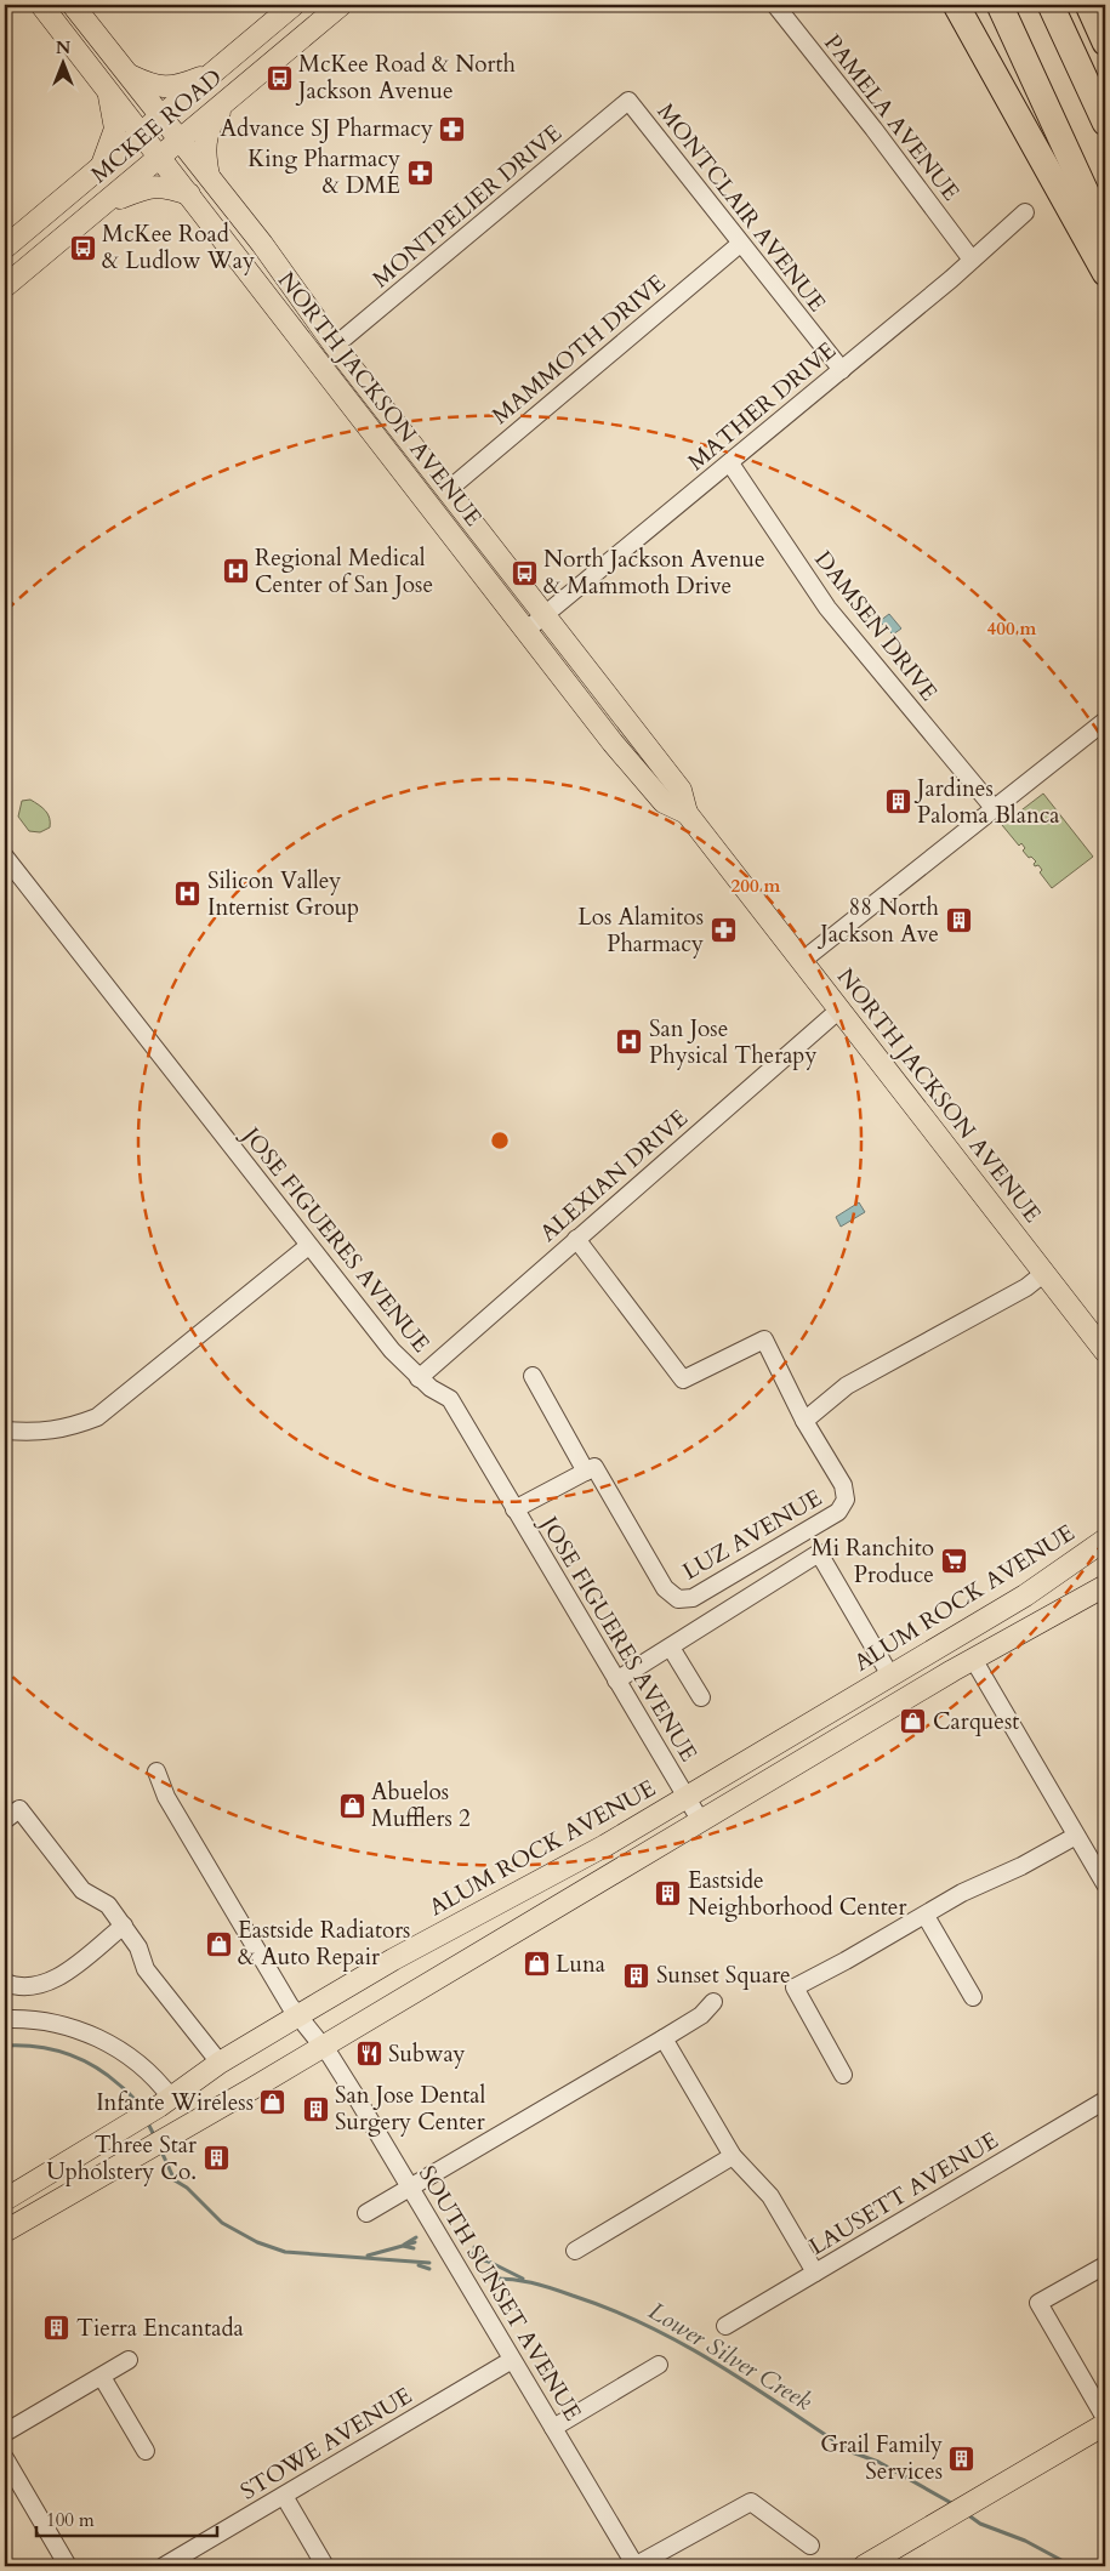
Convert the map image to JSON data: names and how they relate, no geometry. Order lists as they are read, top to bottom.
{
  "streets": {
    "main road": ["MCKEE ROAD", "NORTH JACKSON AVENUE", "ALUM ROCK AVENUE"],
    "street": [
      "PAMELA AVENUE",
      "MONTPELIER DRIVE",
      "MONTCLAIR AVENUE",
      "MAMMOTH DRIVE",
      "MATHER DRIVE",
      "DAMSEN DRIVE",
      "ALEXIAN DRIVE",
      "JOSE FIGUERES AVENUE",
      "LUZ AVENUE",
      "LAUSETT AVENUE",
      "SOUTH SUNSET AVENUE",
      "STOWE AVENUE"
    ]
  },
  "crossings": [
    ["PAMELA AVENUE", "MATHER DRIVE"],
    ["MCKEE ROAD", "NORTH JACKSON AVENUE"],
    ["MONTPELIER DRIVE", "MONTCLAIR AVENUE"],
    ["MONTPELIER DRIVE", "NORTH JACKSON AVENUE"],
    ["MONTCLAIR AVENUE", "MAMMOTH DRIVE"],
    ["MONTCLAIR AVENUE", "MATHER DRIVE"],
    ["MAMMOTH DRIVE", "NORTH JACKSON AVENUE"],
    ["NORTH JACKSON AVENUE", "MATHER DRIVE"],
    ["NORTH JACKSON AVENUE", "ALEXIAN DRIVE"],
    ["MATHER DRIVE", "DAMSEN DRIVE"],
    ["ALEXIAN DRIVE", "JOSE FIGUERES AVENUE"],
    ["ALEXIAN DRIVE", "LUZ AVENUE"],
    ["JOSE FIGUERES AVENUE", "ALUM ROCK AVENUE"],
    ["ALUM ROCK AVENUE", "SOUTH SUNSET AVENUE"],
    ["SOUTH SUNSET AVENUE", "STOWE AVENUE"]
  ],
  "water": ["Lower Silver Creek"],
  "places": {
    "bus stop": ["McKee Road & North Jackson Avenue", "McKee Road & Ludlow Way", "North Jackson Avenue & Mammoth Drive"],
    "pharmacy": ["Advance SJ Pharmacy", "King Pharmacy & DME", "Los Alamitos Pharmacy"],
    "hospital": ["Regional Medical Center of San Jose", "Silicon Valley Internist Group", "San Jose Physical Therapy"],
    "building": [
      "Jardines Paloma Blanca",
      "88 North Jackson Ave",
      "Eastside Neighborhood Center",
      "Sunset Square",
      "San Jose Dental Surgery Center",
      "Three Star Upholstery Co.",
      "Tierra Encantada",
      "Grail Family Services"
    ],
    "supermarket": ["Mi Ranchito Produce"],
    "shop": [
      "Carquest",
      "Abuelos Mufflers 2",
      "Eastside Radiators & Auto Repair",
      "Luna",
      "Infante Wireless"
    ],
    "restaurant": ["Subway"]
  },
  "scale_bar": "100 m",
  "north": "top",
  "rings": ["400 m", "200 m"]
}
